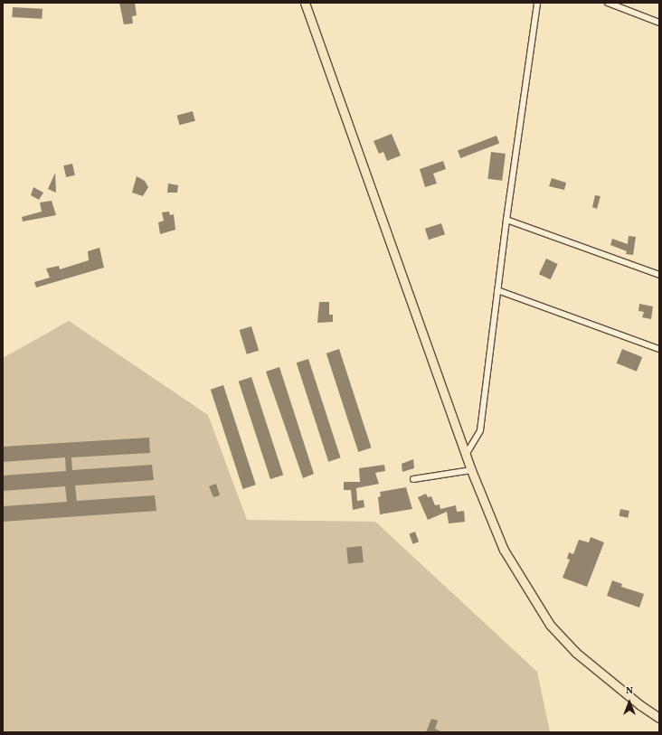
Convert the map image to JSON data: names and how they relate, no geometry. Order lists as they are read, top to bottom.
{
  "north": "top"
}
